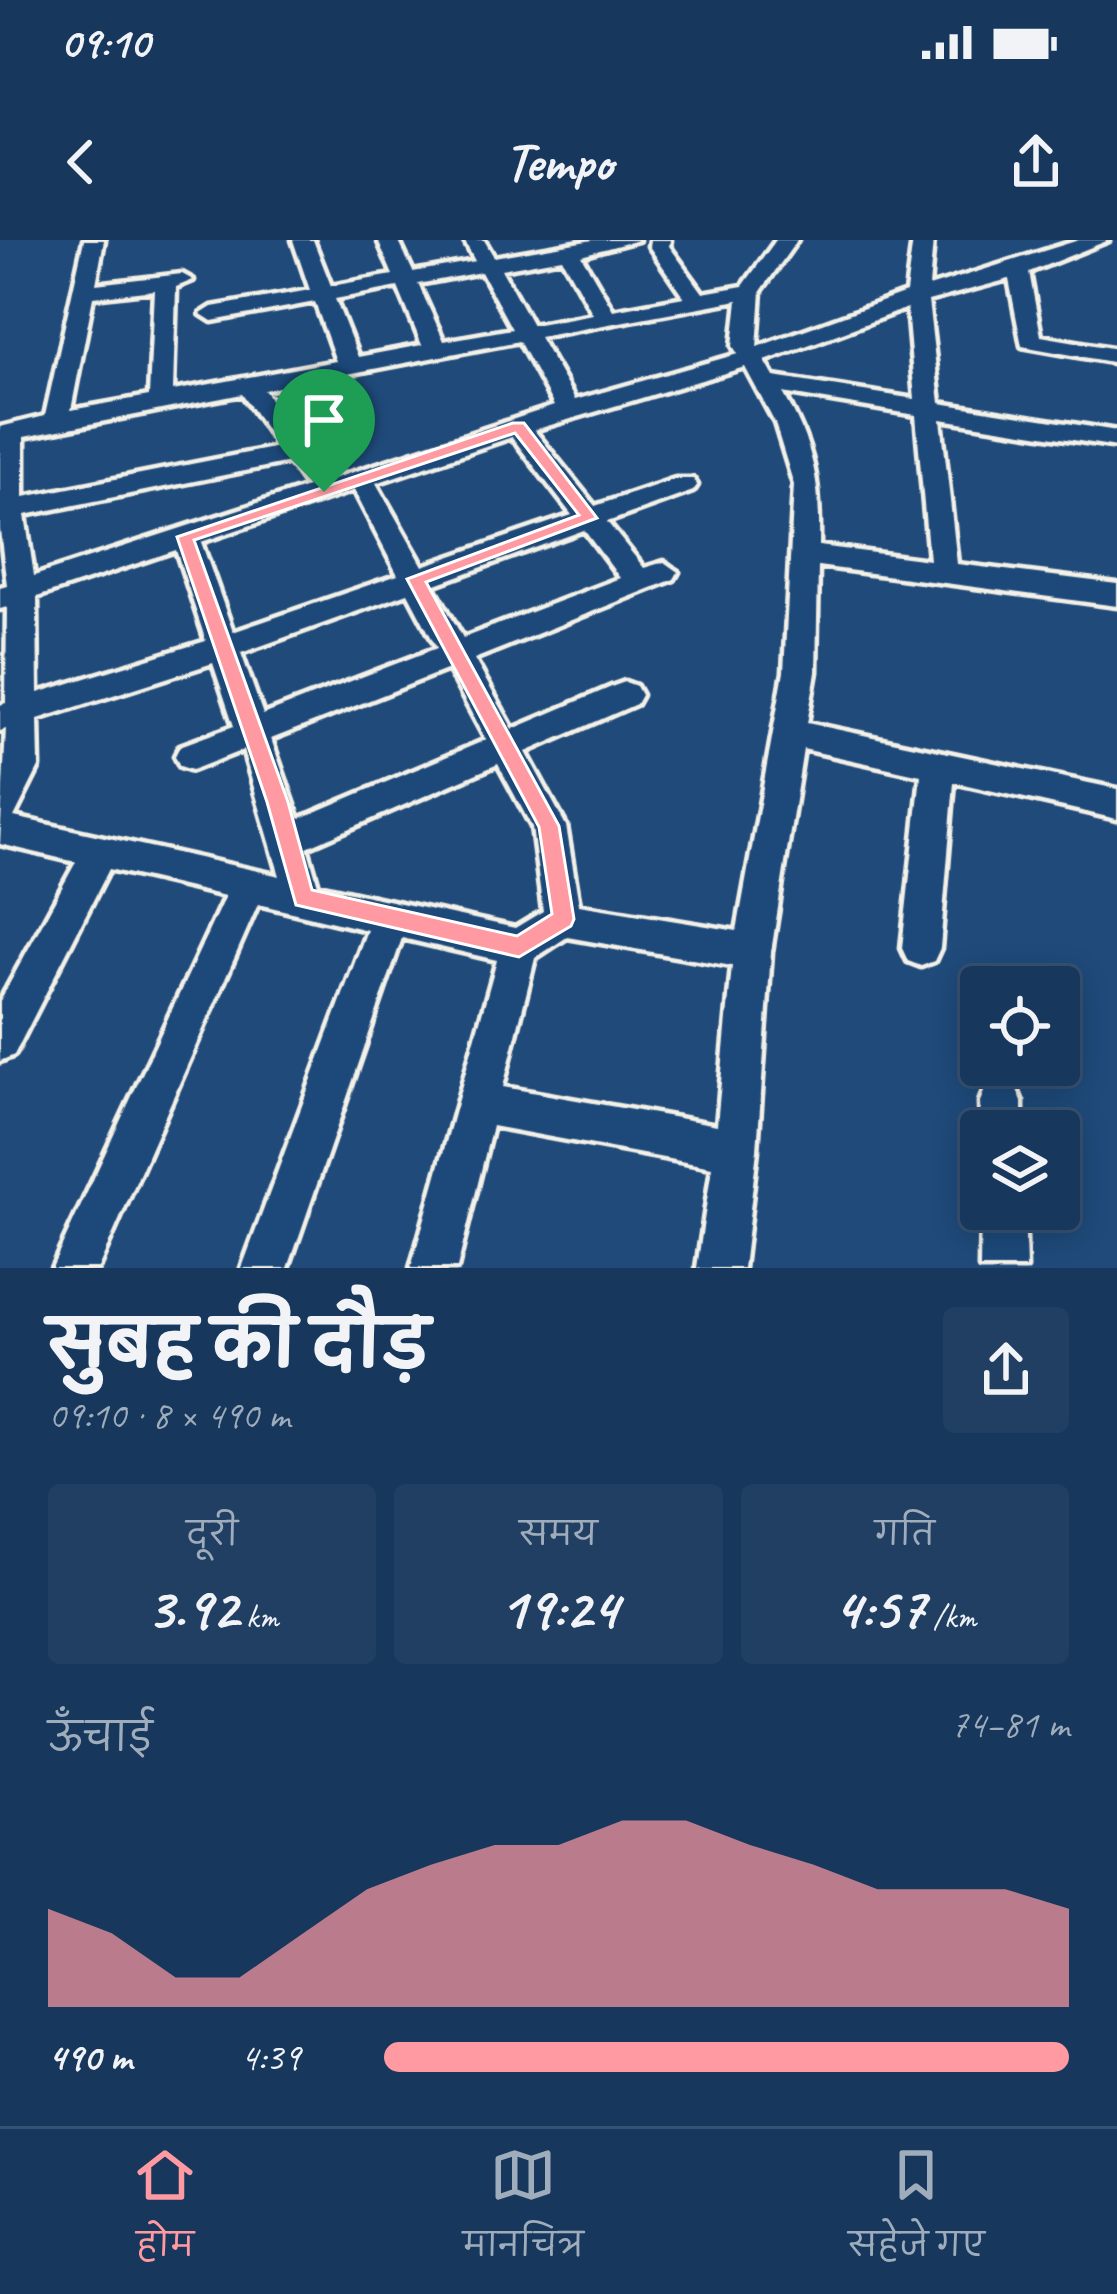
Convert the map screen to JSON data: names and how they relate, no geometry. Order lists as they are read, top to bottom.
{
  "page": {
    "status": "09:10",
    "header": "Tempo",
    "heading": ["सुबह की दौड़", "09:10 · 8 × 490 m"],
    "stats": [
      ["दूरी", "3.92 km"],
      ["समय", "19:24"],
      ["गति", "4:57 /km"]
    ],
    "chart": ["ऊँचाई", "74–81 m"],
    "list": [
      {
        "name": "490 m",
        "note": "4:39"
      }
    ],
    "tabs": ["होम", "मानचित्र", "सहेजे गए"]
  }
}
